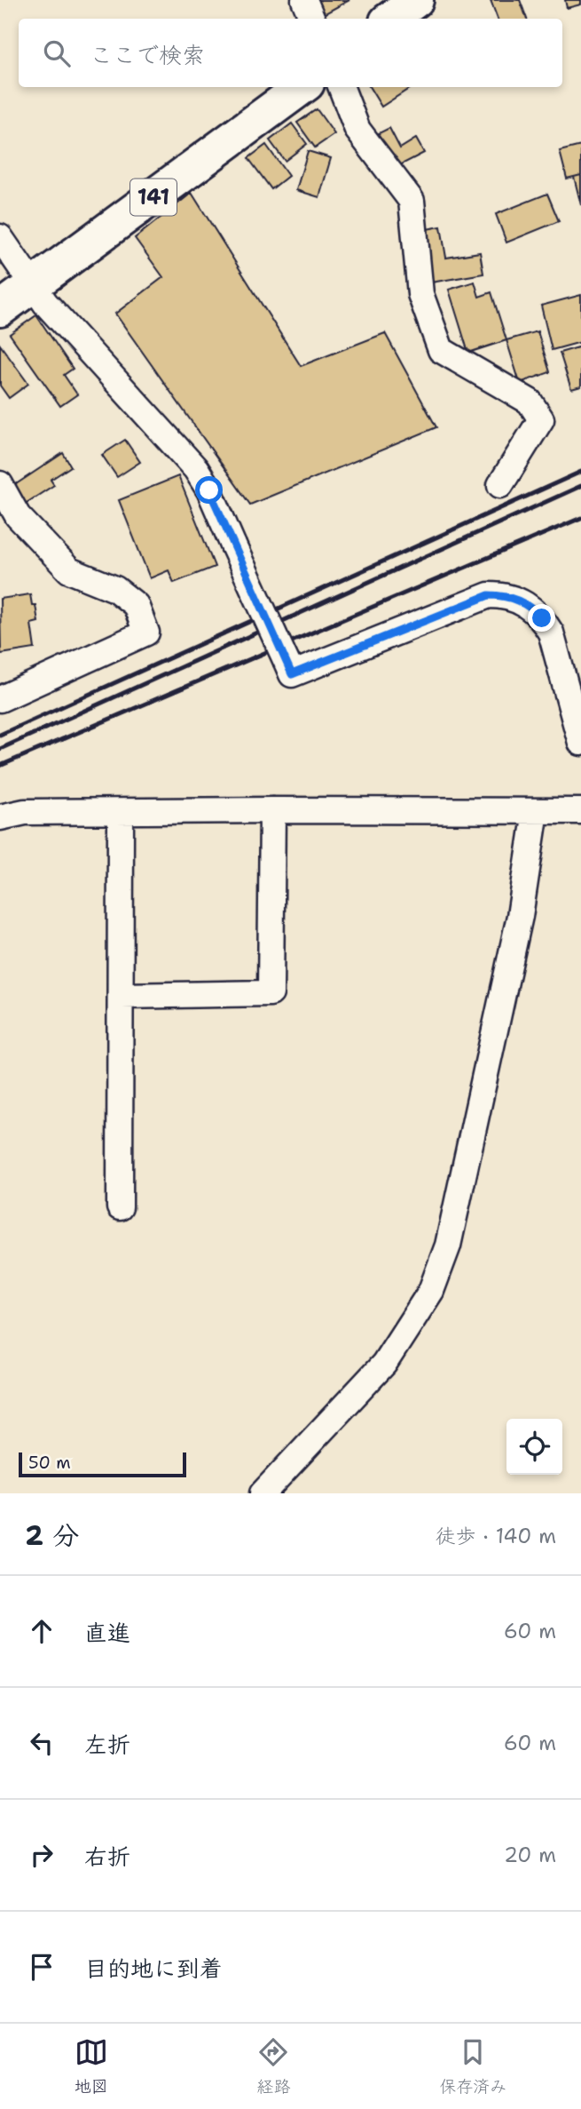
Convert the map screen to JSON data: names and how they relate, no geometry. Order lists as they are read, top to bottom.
{
  "streets": {
    "highway": ["141"]
  },
  "scale_bar": "50 m",
  "page": {
    "search": "ここで検索",
    "scale": "50 m",
    "heading": ["2 分", "徒歩 · 140 m"],
    "list": [
      ["直進", "60 m"],
      ["左折", "60 m"],
      ["右折", "20 m"],
      "目的地に到着"
    ],
    "nav": ["地図", "経路", "保存済み"]
  }
}
